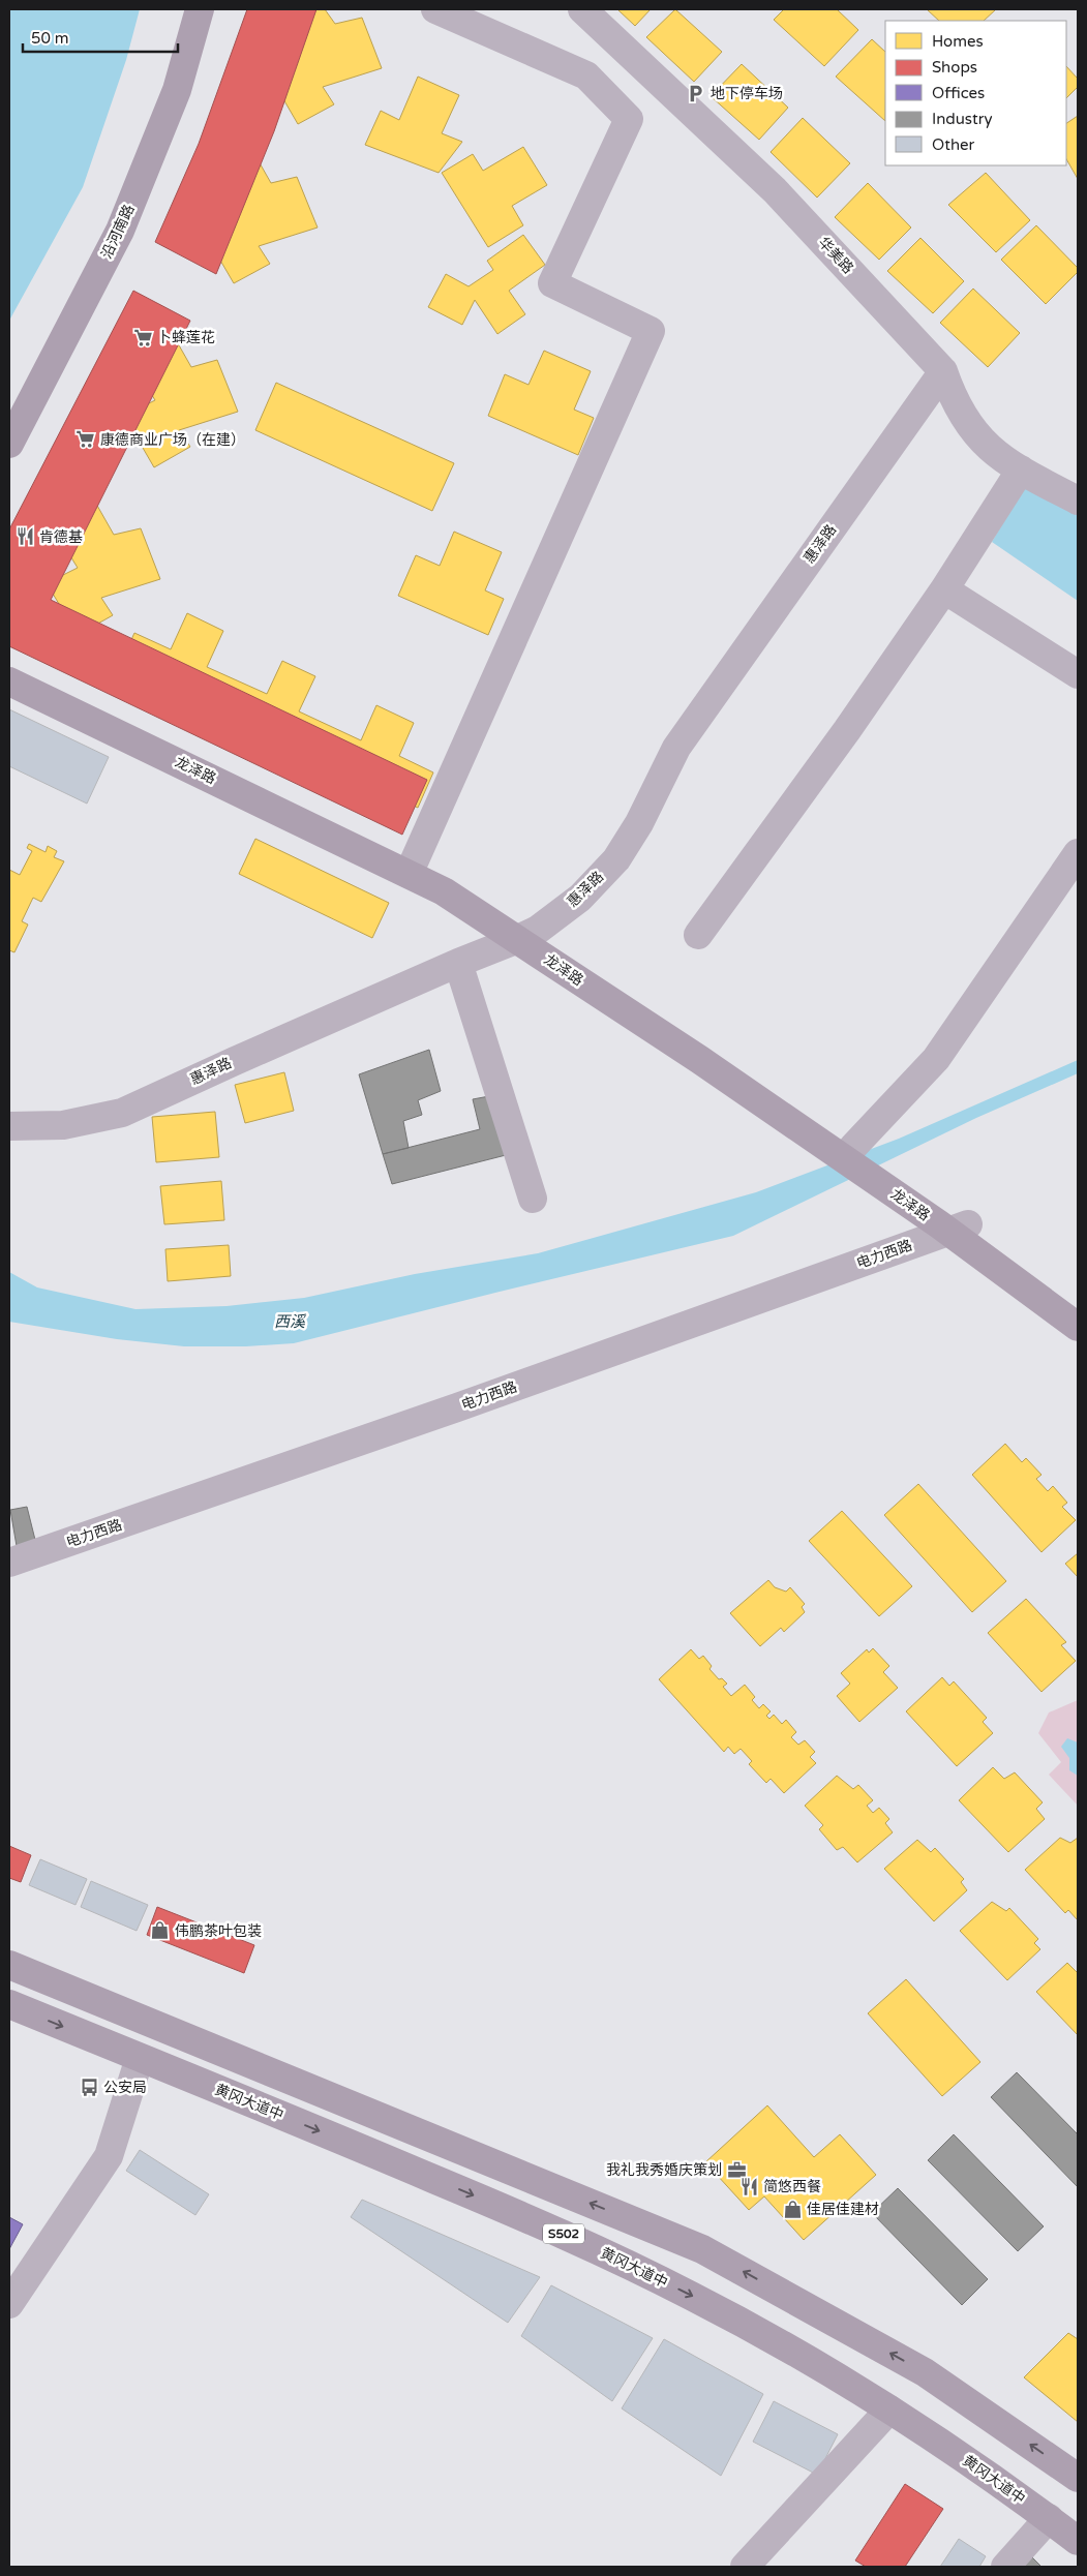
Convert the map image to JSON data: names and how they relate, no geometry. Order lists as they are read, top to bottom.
{
  "streets": {
    "main road": [
      "沿河南路",
      "龙泽路",
      "黄冈大道中",
      "S502"
    ],
    "street": ["华美路", "惠泽路", "电力西路"]
  },
  "crossings": [
    ["华美路", "惠泽路"],
    ["惠泽路", "龙泽路"],
    ["龙泽路", "电力西路"]
  ],
  "water": ["西溪"],
  "places": {
    "parking": ["地下停车场"],
    "supermarket": ["卜蜂莲花", "康德商业广场（在建）"],
    "restaurant": ["肯德基", "简悠西餐"],
    "shop": ["伟鹏茶叶包装", "佳居佳建材"],
    "bus stop": ["公安局"],
    "office": ["我礼我秀婚庆策划"]
  },
  "legend": [
    "Homes",
    "Shops",
    "Offices",
    "Industry",
    "Other"
  ],
  "scale_bar": "50 m"
}
